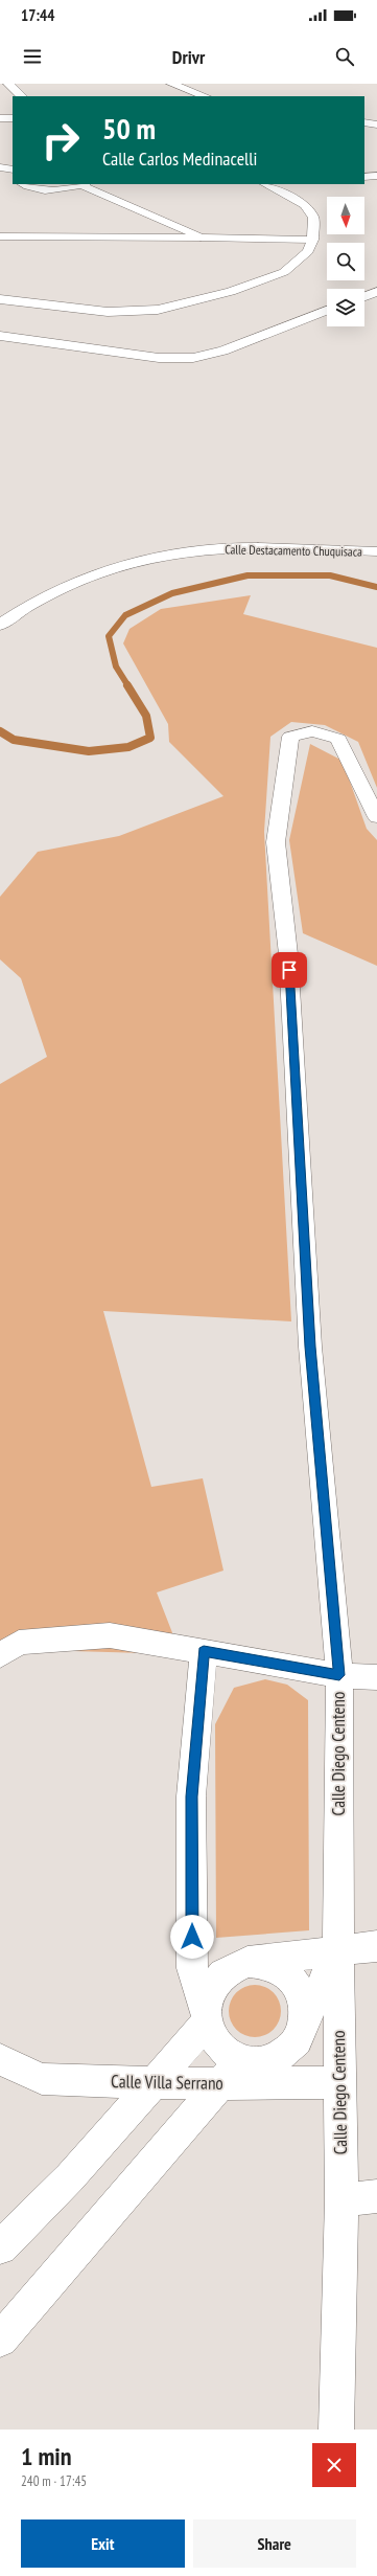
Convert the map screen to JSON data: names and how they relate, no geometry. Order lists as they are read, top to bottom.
{
  "streets": {
    "street": ["Calle Destacamento Chuquisaca", "Calle Diego Centeno", "Calle Villa Serrano"]
  },
  "crossings": [
    ["Calle Diego Centeno", "Calle Villa Serrano"]
  ],
  "north": "bottom",
  "page": {
    "status": "17:44",
    "header": "Drivr",
    "turn": ["50 m", "Calle Carlos Medinacelli"],
    "heading": ["1 min", "240 m · 17:45"],
    "buttons": ["Exit", "Share"]
  }
}
